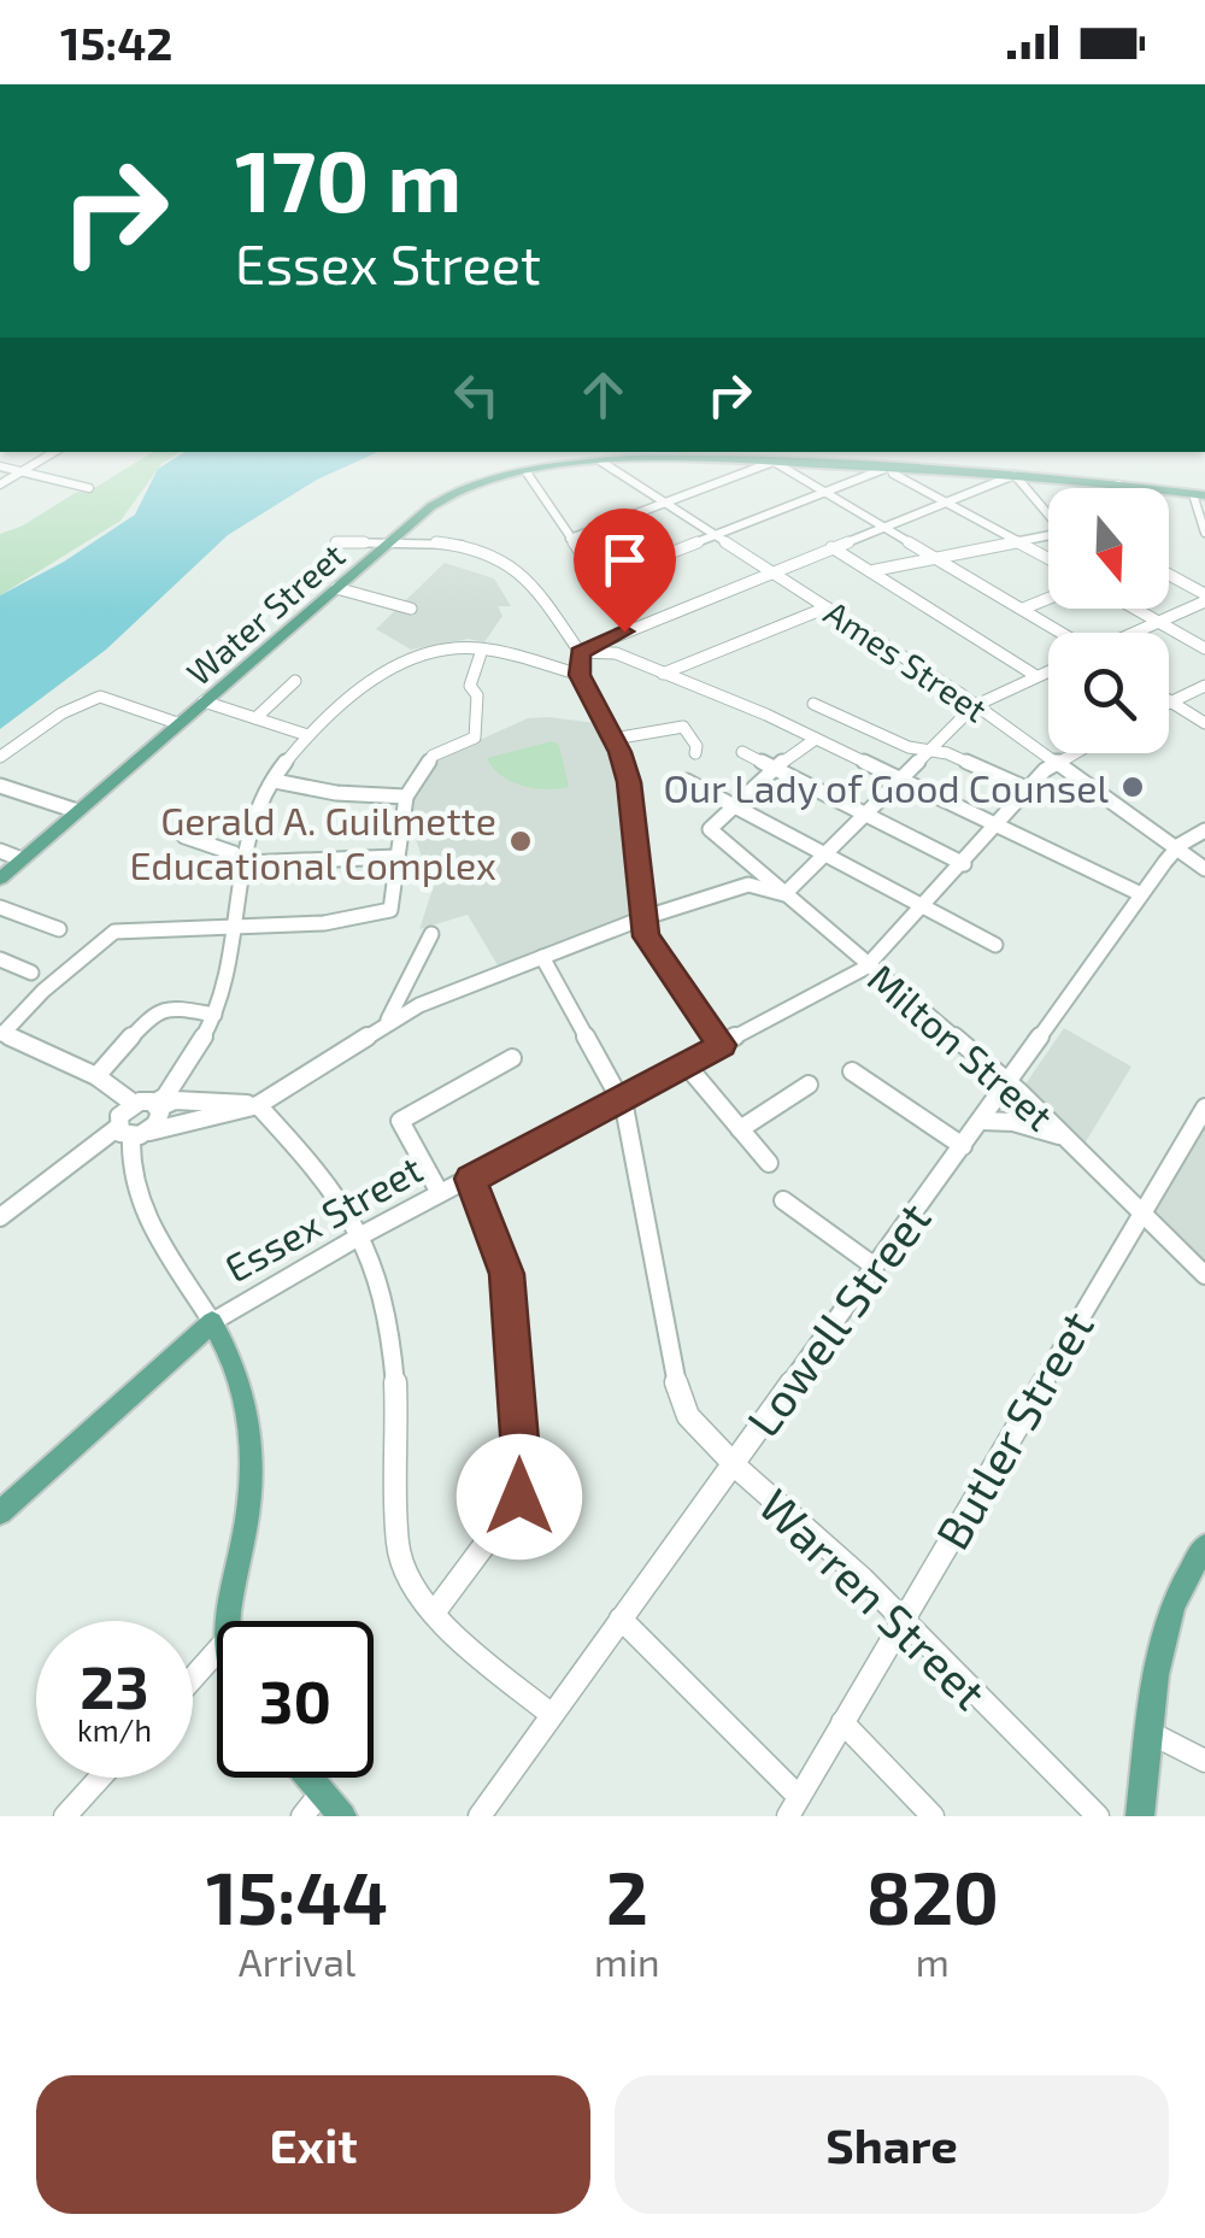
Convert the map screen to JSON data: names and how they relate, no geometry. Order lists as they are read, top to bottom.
{
  "streets": {
    "main road": ["Water Street", "Essex Street"],
    "street": [
      "Ames Street",
      "Milton Street",
      "Lowell Street",
      "Butler Street",
      "Warren Street"
    ]
  },
  "crossings": [
    ["Water Street", "Ames Street"],
    ["Ames Street", "Essex Street"],
    ["Ames Street", "Lowell Street"],
    ["Milton Street", "Essex Street"],
    ["Milton Street", "Lowell Street"],
    ["Milton Street", "Butler Street"],
    ["Essex Street", "Warren Street"],
    ["Lowell Street", "Warren Street"],
    ["Butler Street", "Warren Street"]
  ],
  "places": ["Our Lady of Good Counsel", "Gerald A. Guilmette Educational Complex"],
  "north": "bottom",
  "page": {
    "status": "15:42",
    "turn": ["170 m", "Essex Street"],
    "speed": "23 km/h",
    "limit": "30",
    "eta": [
      "15:44",
      "Arrival",
      "2",
      "min",
      "820",
      "m"
    ],
    "buttons": ["Exit", "Share"]
  }
}
